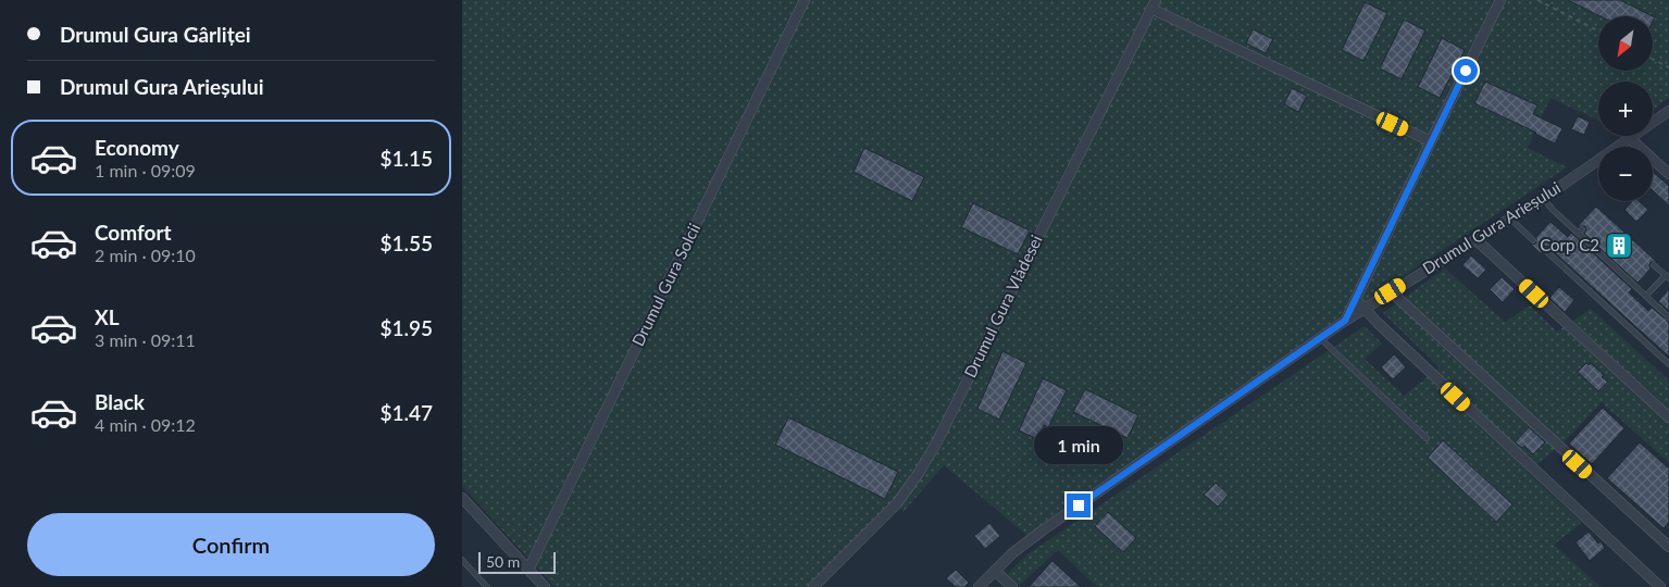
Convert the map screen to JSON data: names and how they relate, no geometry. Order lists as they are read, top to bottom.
{
  "streets": {
    "street": ["Drumul Gura Arieșului", "Drumul Gura Solcii", "Drumul Gura Vlădesei"]
  },
  "places": {
    "building": ["Corp C2"]
  },
  "scale_bar": "50 m",
  "north": "bottom left",
  "page": {
    "banner": ["Drumul Gura Gârliței", "Drumul Gura Arieșului"],
    "map_buttons": ["+", "−"],
    "list": [
      {
        "name": "Economy",
        "note": "1 min · 09:09",
        "value": "$1.15"
      },
      {
        "name": "Comfort",
        "note": "2 min · 09:10",
        "value": "$1.55"
      },
      {
        "name": "XL",
        "note": "3 min · 09:11",
        "value": "$1.95"
      },
      {
        "name": "Black",
        "note": "4 min · 09:12",
        "value": "$1.47"
      }
    ],
    "bubble": "1 min",
    "buttons": "Confirm",
    "scale": "50 m"
  }
}
